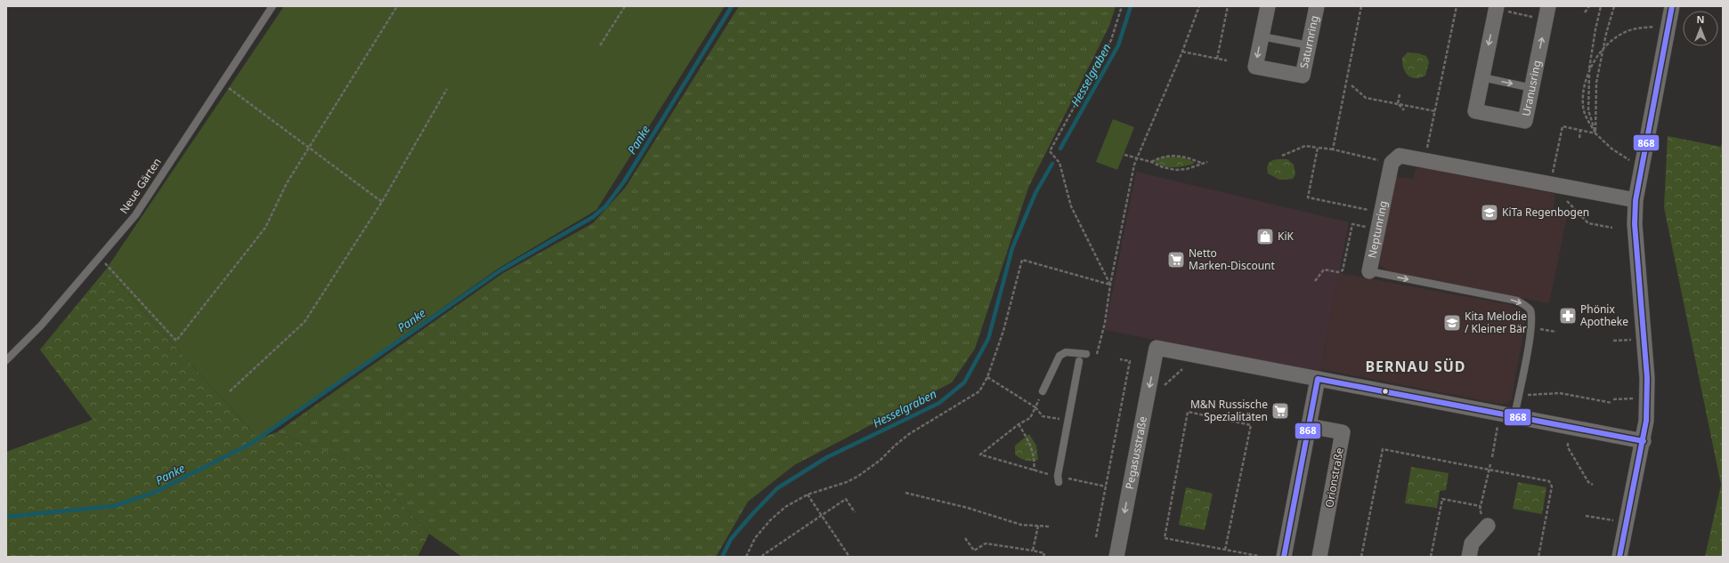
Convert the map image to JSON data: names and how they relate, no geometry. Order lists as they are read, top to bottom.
{
  "streets": {
    "street": [
      "Saturnring",
      "Uranusring",
      "Neptunring",
      "Pegasusstraße",
      "Orionstraße"
    ],
    "lane": ["Neue Gärten"]
  },
  "one_way": ["Neptunring"],
  "districts": ["BERNAU SÜD"],
  "water": ["Hesselgraben", "Panke"],
  "places": {
    "school or university": ["KiTa Regenbogen", "Kita Melodie / Kleiner Bär"],
    "shop": ["KiK"],
    "supermarket": ["Netto Marken-Discount", "M&N Russische Spezialitäten"],
    "pharmacy": ["Phönix Apotheke"]
  },
  "lines": ["transit line 868"],
  "north": "top"
}
